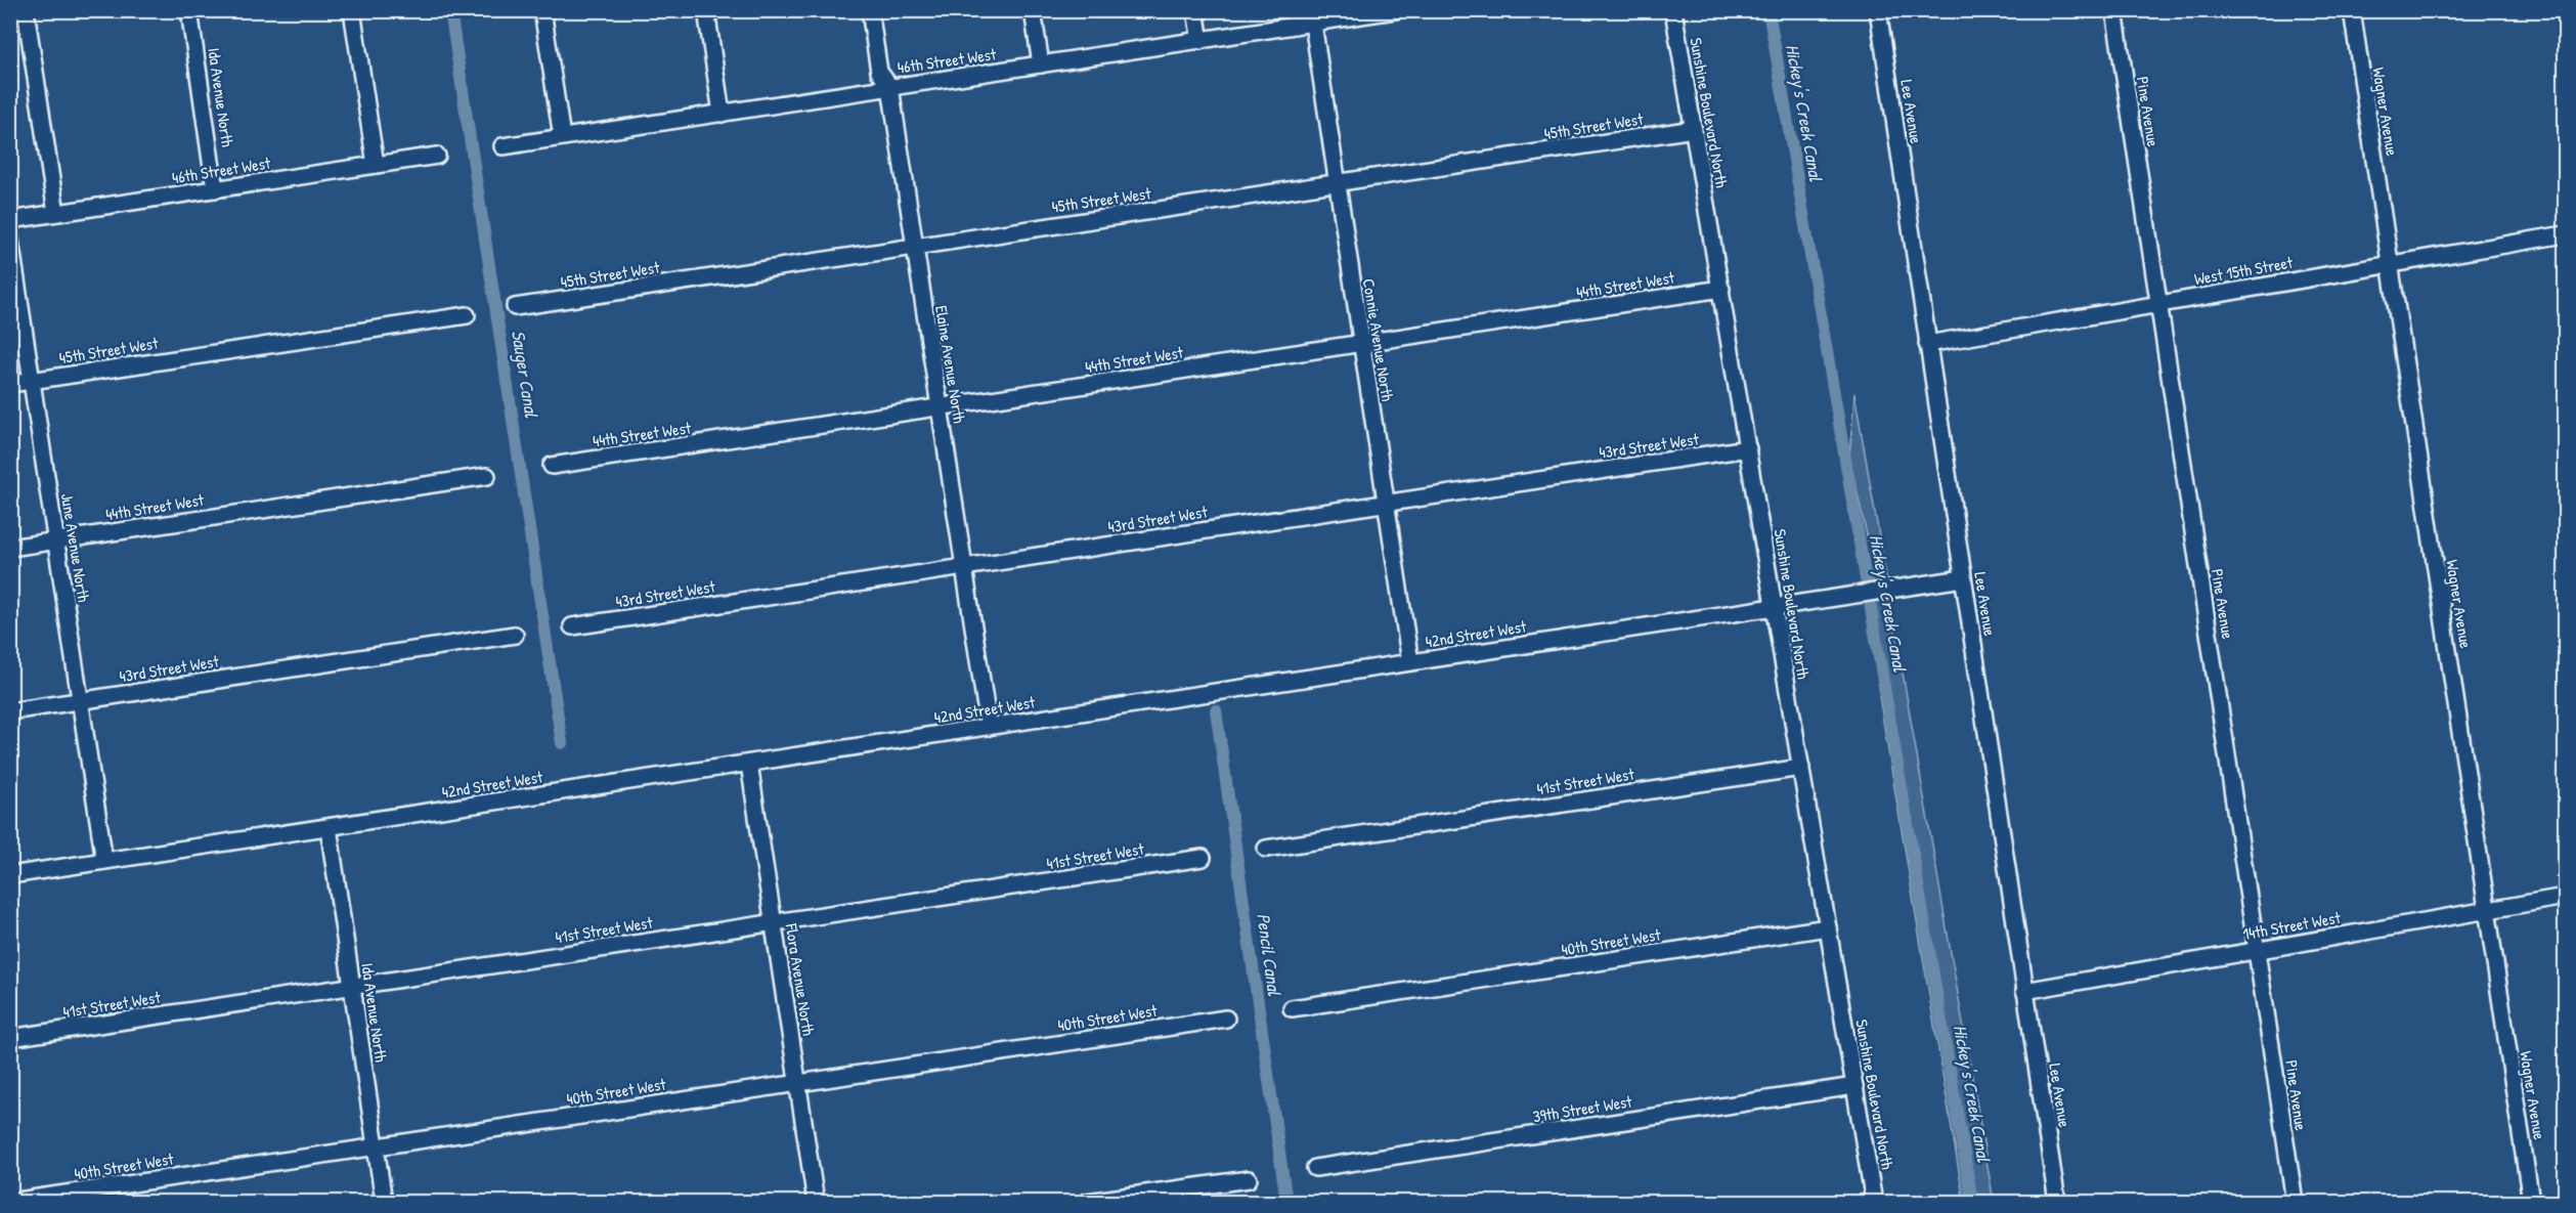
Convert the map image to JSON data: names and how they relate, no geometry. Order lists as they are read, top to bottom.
{
  "streets": {
    "street": [
      "46th Street West",
      "Ida Avenue North",
      "Lee Avenue",
      "Pine Avenue",
      "Wagner Avenue",
      "Sunshine Boulevard North",
      "45th Street West",
      "West 15th Street",
      "44th Street West",
      "Connie Avenue North",
      "Elaine Avenue North",
      "43rd Street West",
      "June Avenue North",
      "42nd Street West",
      "41st Street West",
      "14th Street West",
      "40th Street West",
      "Flora Avenue North",
      "39th Street West"
    ]
  },
  "crossings": [
    ["46th Street West", "Ida Avenue North"],
    ["46th Street West", "Connie Avenue North"],
    ["46th Street West", "Elaine Avenue North"],
    ["Ida Avenue North", "42nd Street West"],
    ["Ida Avenue North", "41st Street West"],
    ["Ida Avenue North", "40th Street West"],
    ["Lee Avenue", "West 15th Street"],
    ["Lee Avenue", "42nd Street West"],
    ["Lee Avenue", "14th Street West"],
    ["Pine Avenue", "West 15th Street"],
    ["Pine Avenue", "14th Street West"],
    ["Wagner Avenue", "West 15th Street"],
    ["Wagner Avenue", "14th Street West"],
    ["Sunshine Boulevard North", "45th Street West"],
    ["Sunshine Boulevard North", "44th Street West"],
    ["Sunshine Boulevard North", "43rd Street West"],
    ["Sunshine Boulevard North", "42nd Street West"],
    ["Sunshine Boulevard North", "41st Street West"],
    ["Sunshine Boulevard North", "40th Street West"],
    ["Sunshine Boulevard North", "39th Street West"],
    ["45th Street West", "Connie Avenue North"],
    ["45th Street West", "Elaine Avenue North"],
    ["45th Street West", "June Avenue North"],
    ["44th Street West", "Connie Avenue North"],
    ["44th Street West", "Elaine Avenue North"],
    ["44th Street West", "June Avenue North"],
    ["Connie Avenue North", "43rd Street West"],
    ["Connie Avenue North", "42nd Street West"],
    ["Elaine Avenue North", "43rd Street West"],
    ["Elaine Avenue North", "42nd Street West"],
    ["43rd Street West", "June Avenue North"],
    ["June Avenue North", "42nd Street West"],
    ["42nd Street West", "Flora Avenue North"],
    ["41st Street West", "Flora Avenue North"],
    ["40th Street West", "Flora Avenue North"]
  ],
  "water": ["Hickey's Creek Canal", "Sauger Canal", "Pencil Canal"]
}
